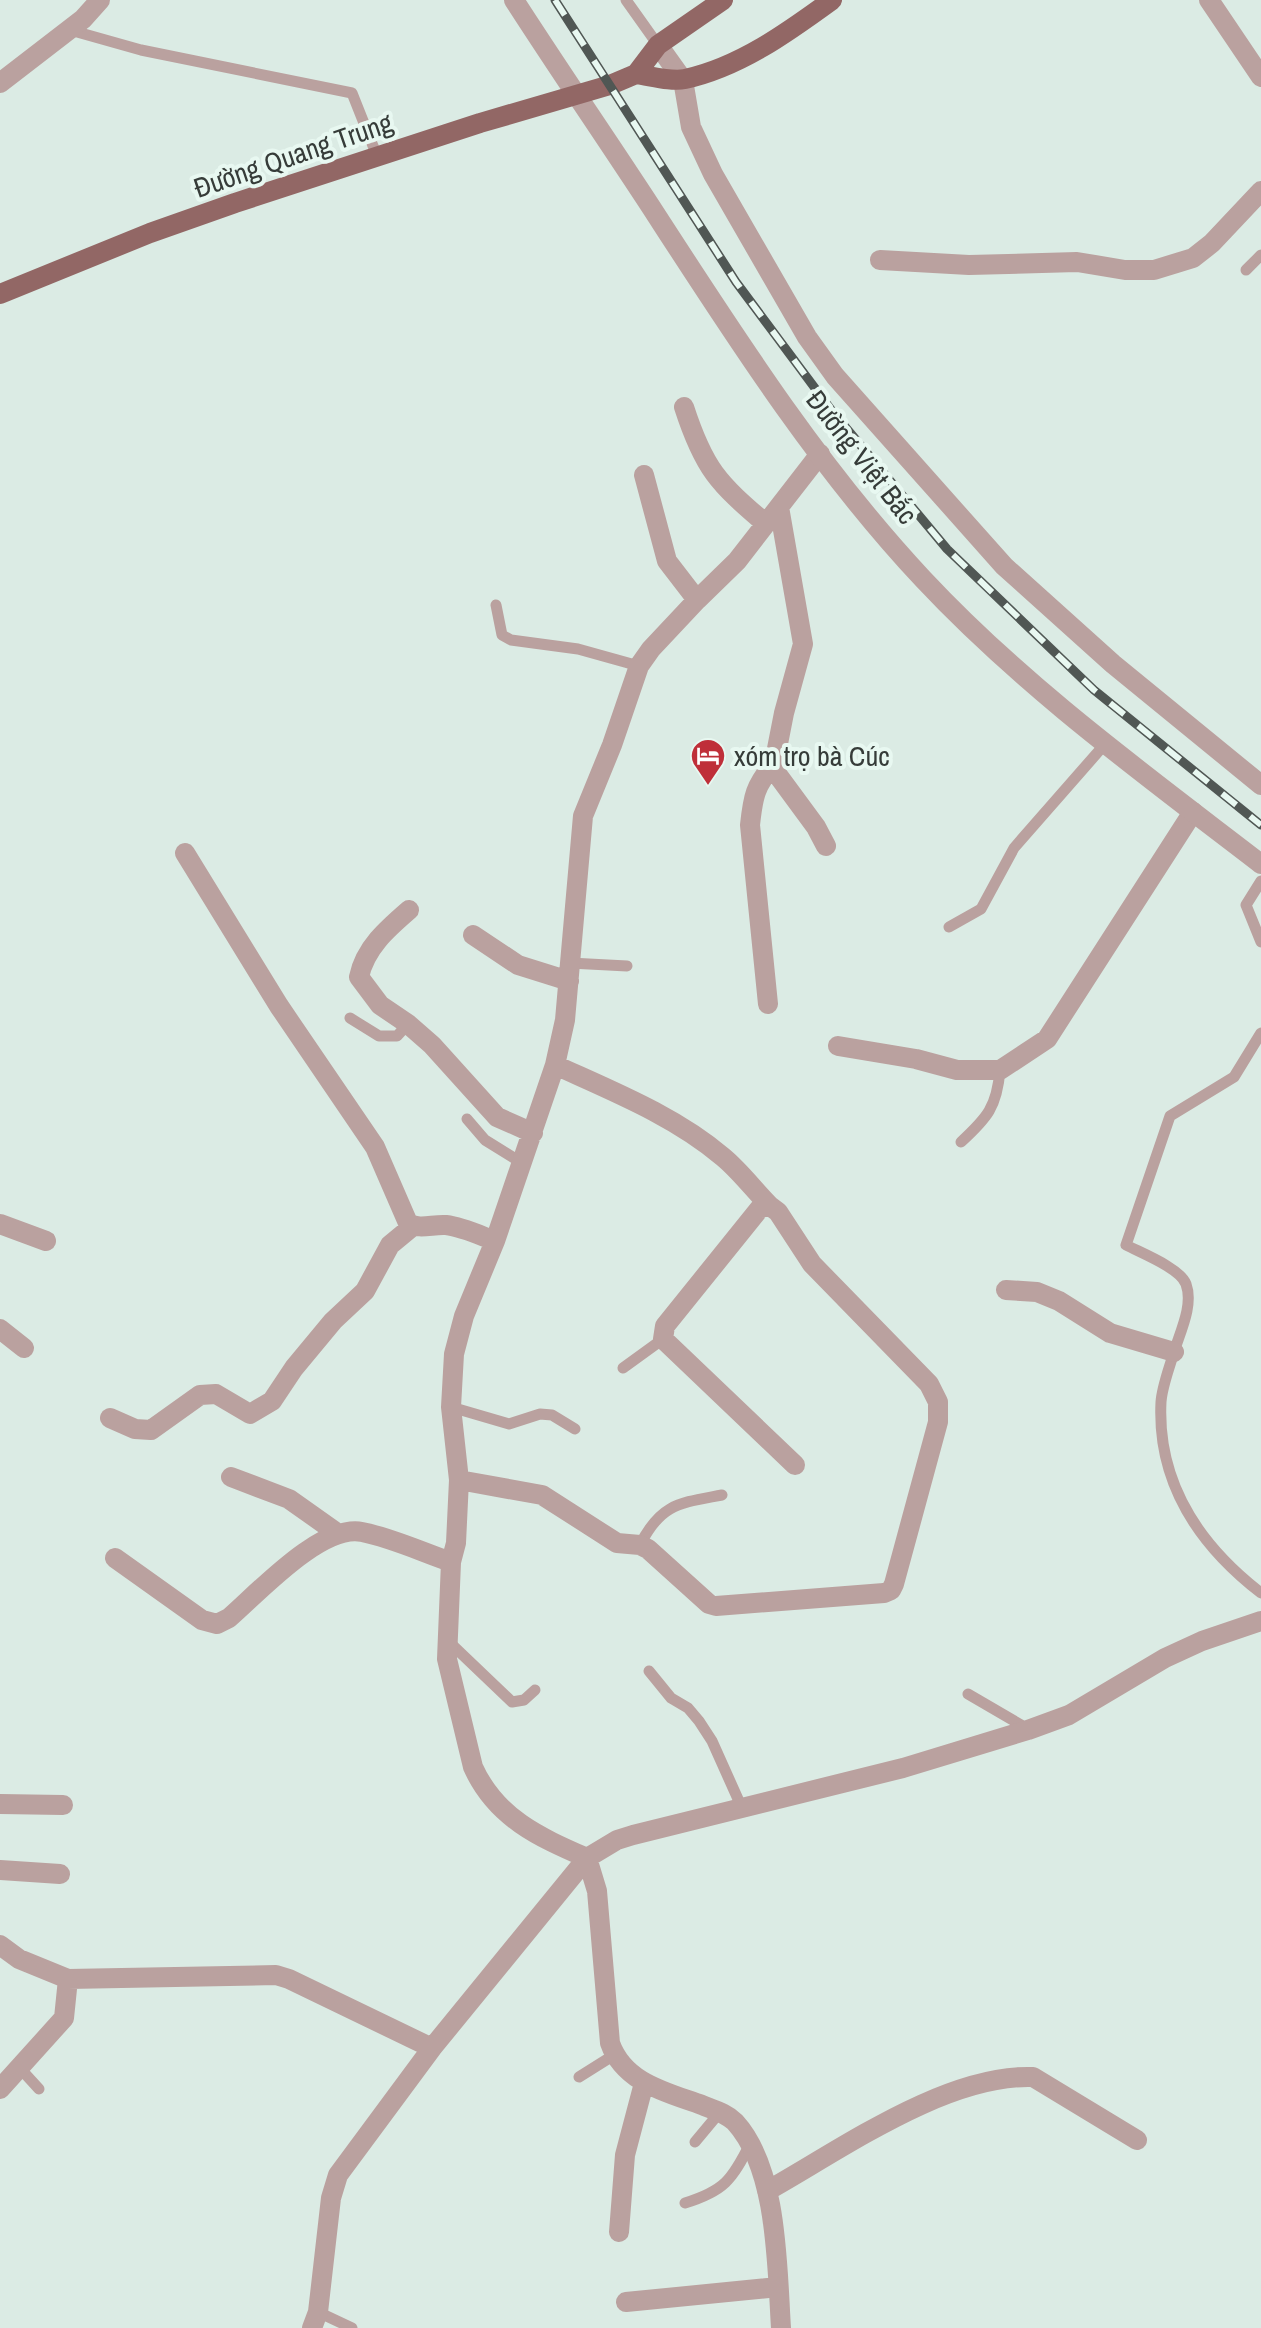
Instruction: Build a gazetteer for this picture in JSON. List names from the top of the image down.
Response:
{
  "streets": {
    "main road": ["Đường Quang Trung"],
    "street": ["Đường Việt Bắc"]
  },
  "crossings": [
    ["Đường Quang Trung", "Đường Việt Bắc"]
  ],
  "places": {
    "hotel": ["xóm trọ bà Cúc"]
  }
}
